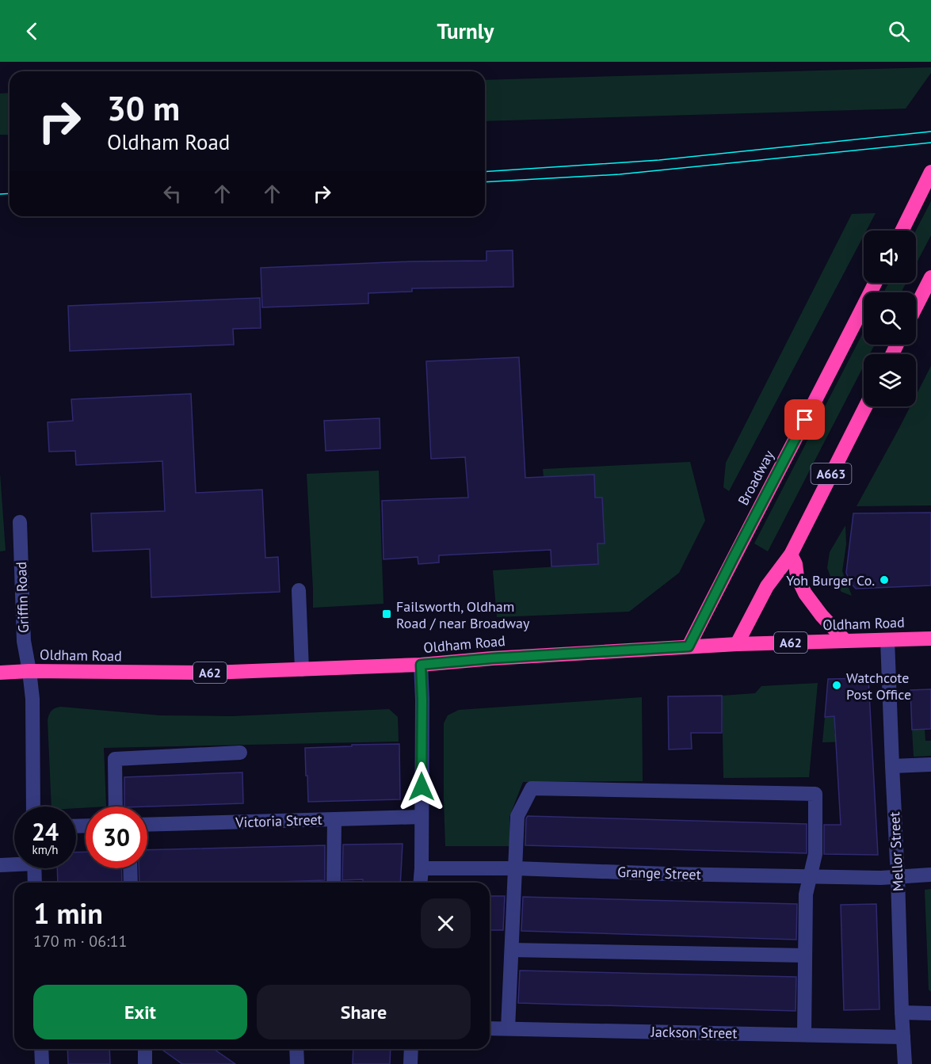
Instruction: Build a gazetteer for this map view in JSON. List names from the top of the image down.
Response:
{
  "streets": {
    "highway": [
      "A663",
      "Broadway",
      "Oldham Road",
      "A62"
    ],
    "street": [
      "Griffin Road",
      "Victoria Street",
      "Mellor Street",
      "Grange Street",
      "Jackson Street"
    ]
  },
  "crossings": [
    ["A663", "Oldham Road"],
    ["Broadway", "Oldham Road"],
    ["Griffin Road", "Oldham Road"],
    ["Oldham Road", "Mellor Street"],
    ["Mellor Street", "Grange Street"],
    ["Mellor Street", "Jackson Street"]
  ],
  "places": {
    "other": ["Yoh Burger Co.", "Watchcote Post Office"],
    "transit": ["Failsworth, Oldham Road / near Broadway"]
  },
  "page": {
    "header": "Turnly",
    "turn": ["30 m", "Oldham Road"],
    "speed": "24 km/h",
    "limit": "30",
    "heading": ["1 min", "170 m · 06:11"],
    "buttons": ["Exit", "Share"]
  }
}
